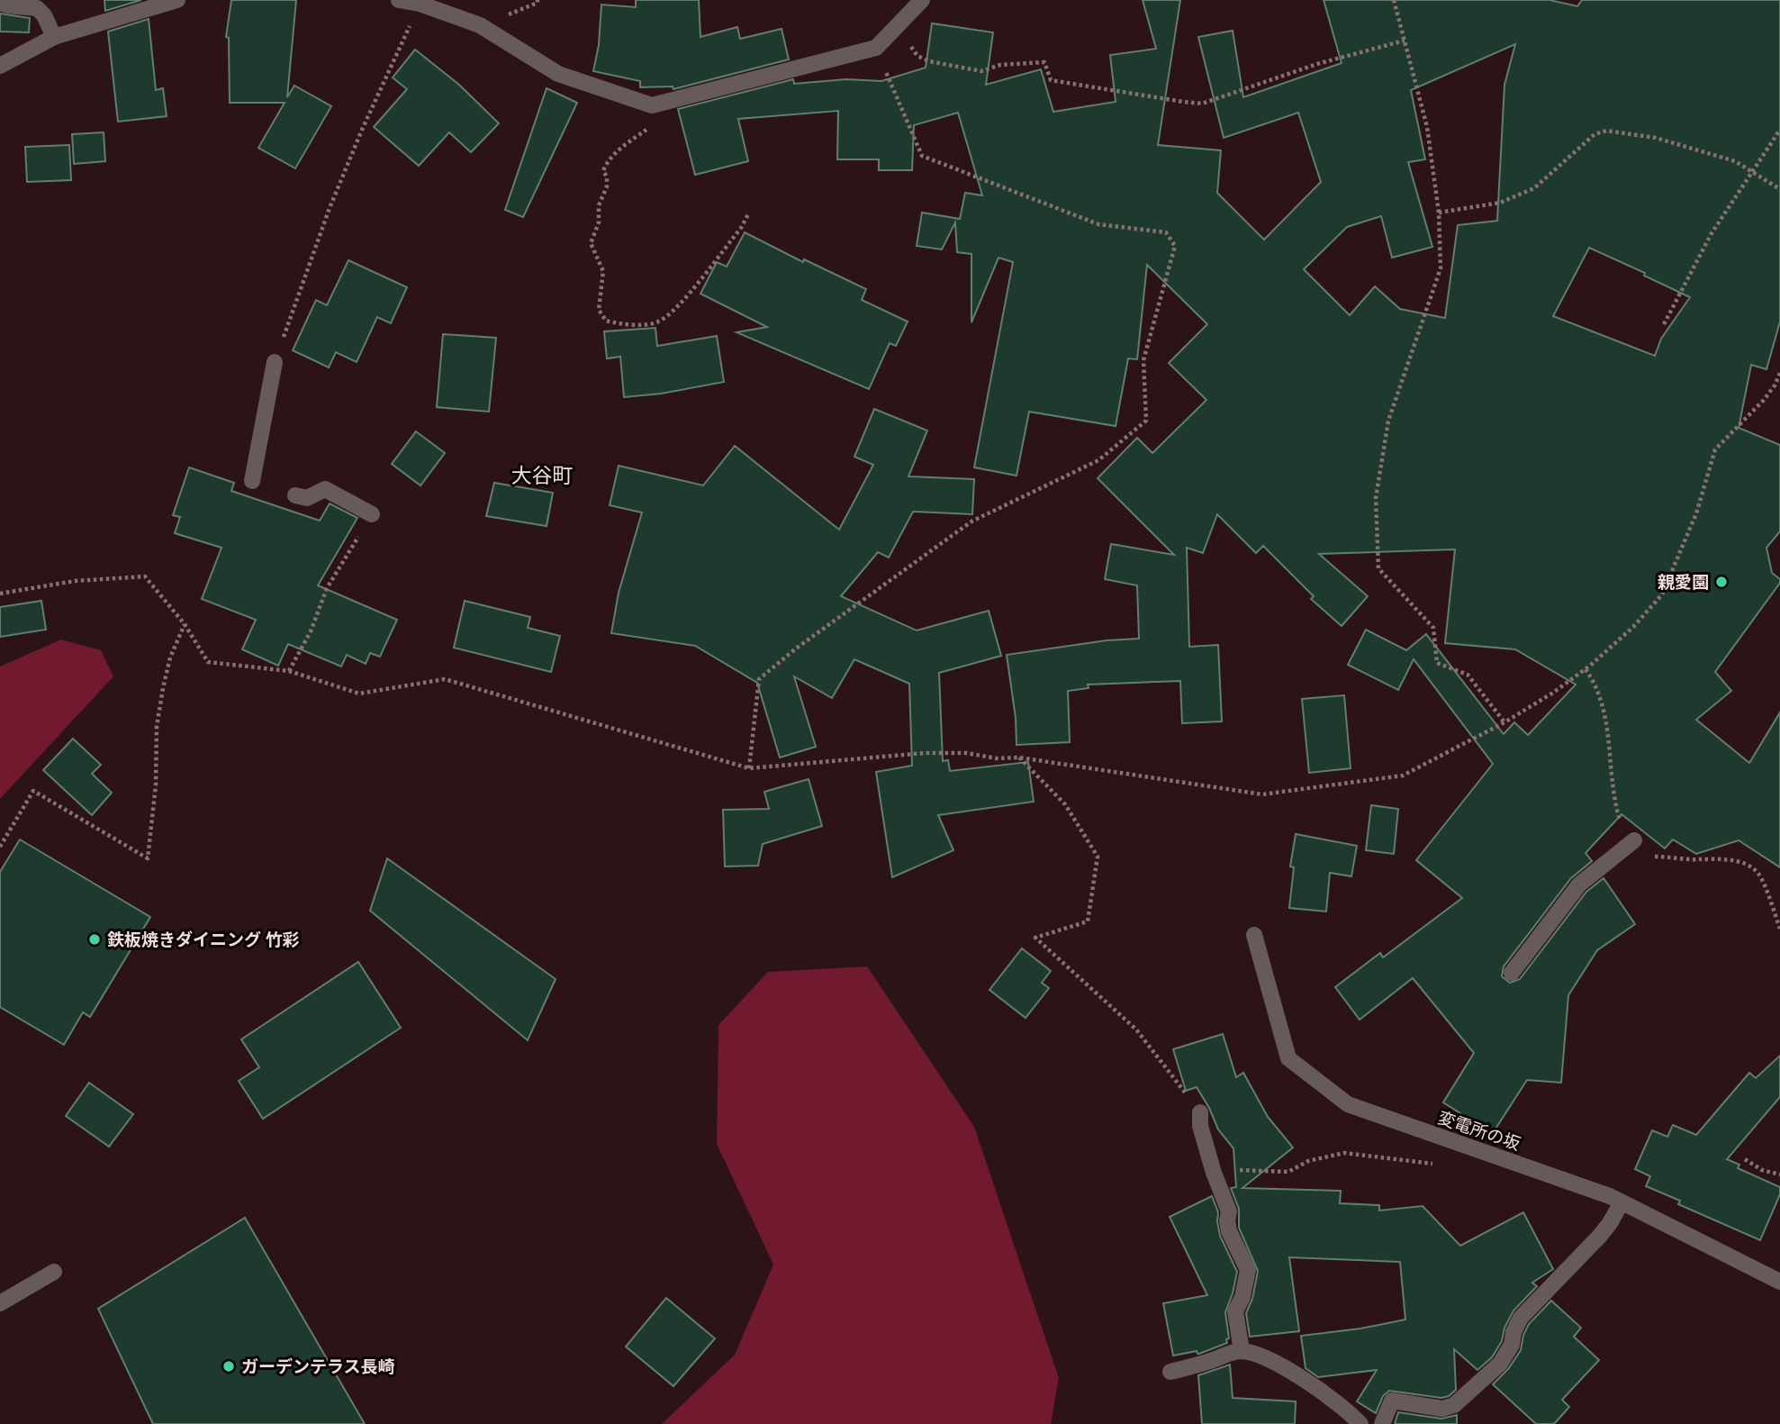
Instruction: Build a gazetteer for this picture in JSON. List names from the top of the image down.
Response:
{
  "streets": {
    "street": ["変電所の坂"]
  },
  "districts": ["大谷町"],
  "places": ["親愛園", "鉄板焼きダイニング 竹彩", "ガーデンテラス長崎"]
}
